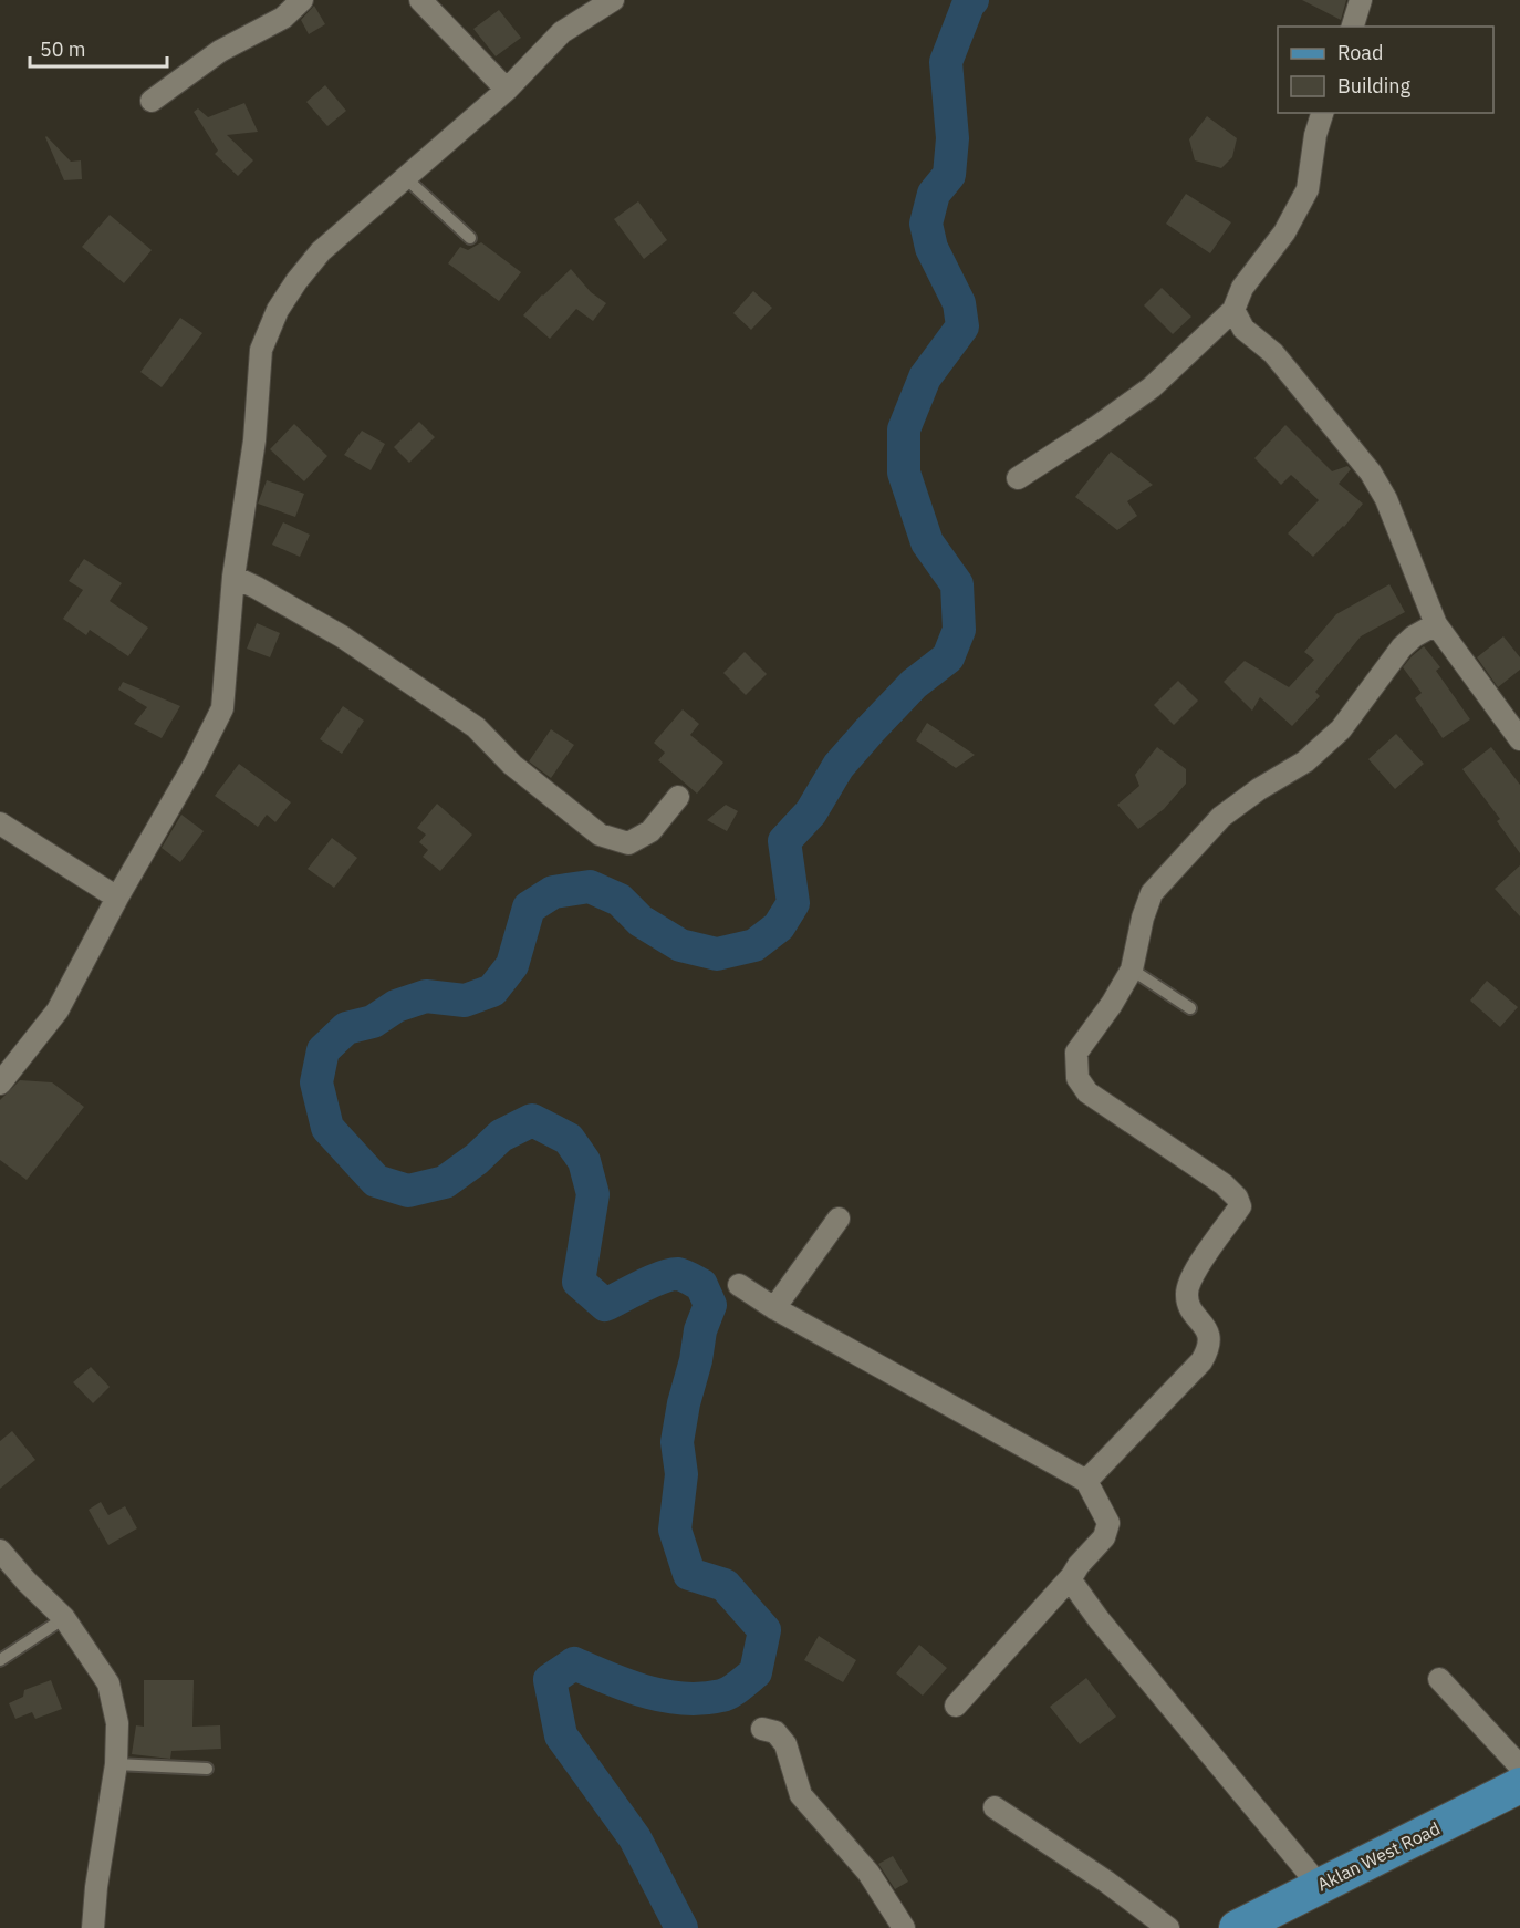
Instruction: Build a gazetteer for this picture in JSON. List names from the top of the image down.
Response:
{
  "streets": {
    "main road": ["Aklan West Road"]
  },
  "legend": ["Road", "Building"],
  "scale_bar": "50 m"
}
